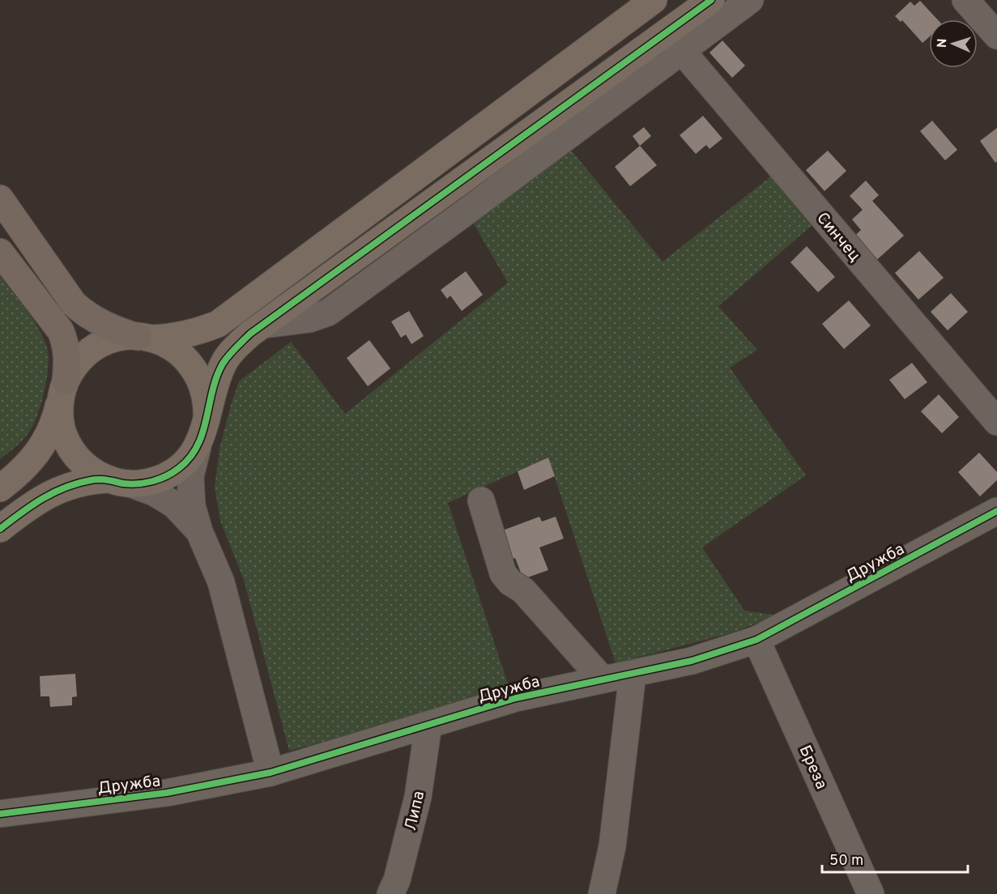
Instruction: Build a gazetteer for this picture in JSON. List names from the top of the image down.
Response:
{
  "streets": {
    "street": [
      "Синчец",
      "Дружба",
      "Бреза",
      "Липа"
    ]
  },
  "crossings": [
    ["Дружба", "Бреза"],
    ["Дружба", "Липа"]
  ],
  "scale_bar": "50 m",
  "north": "left"
}
